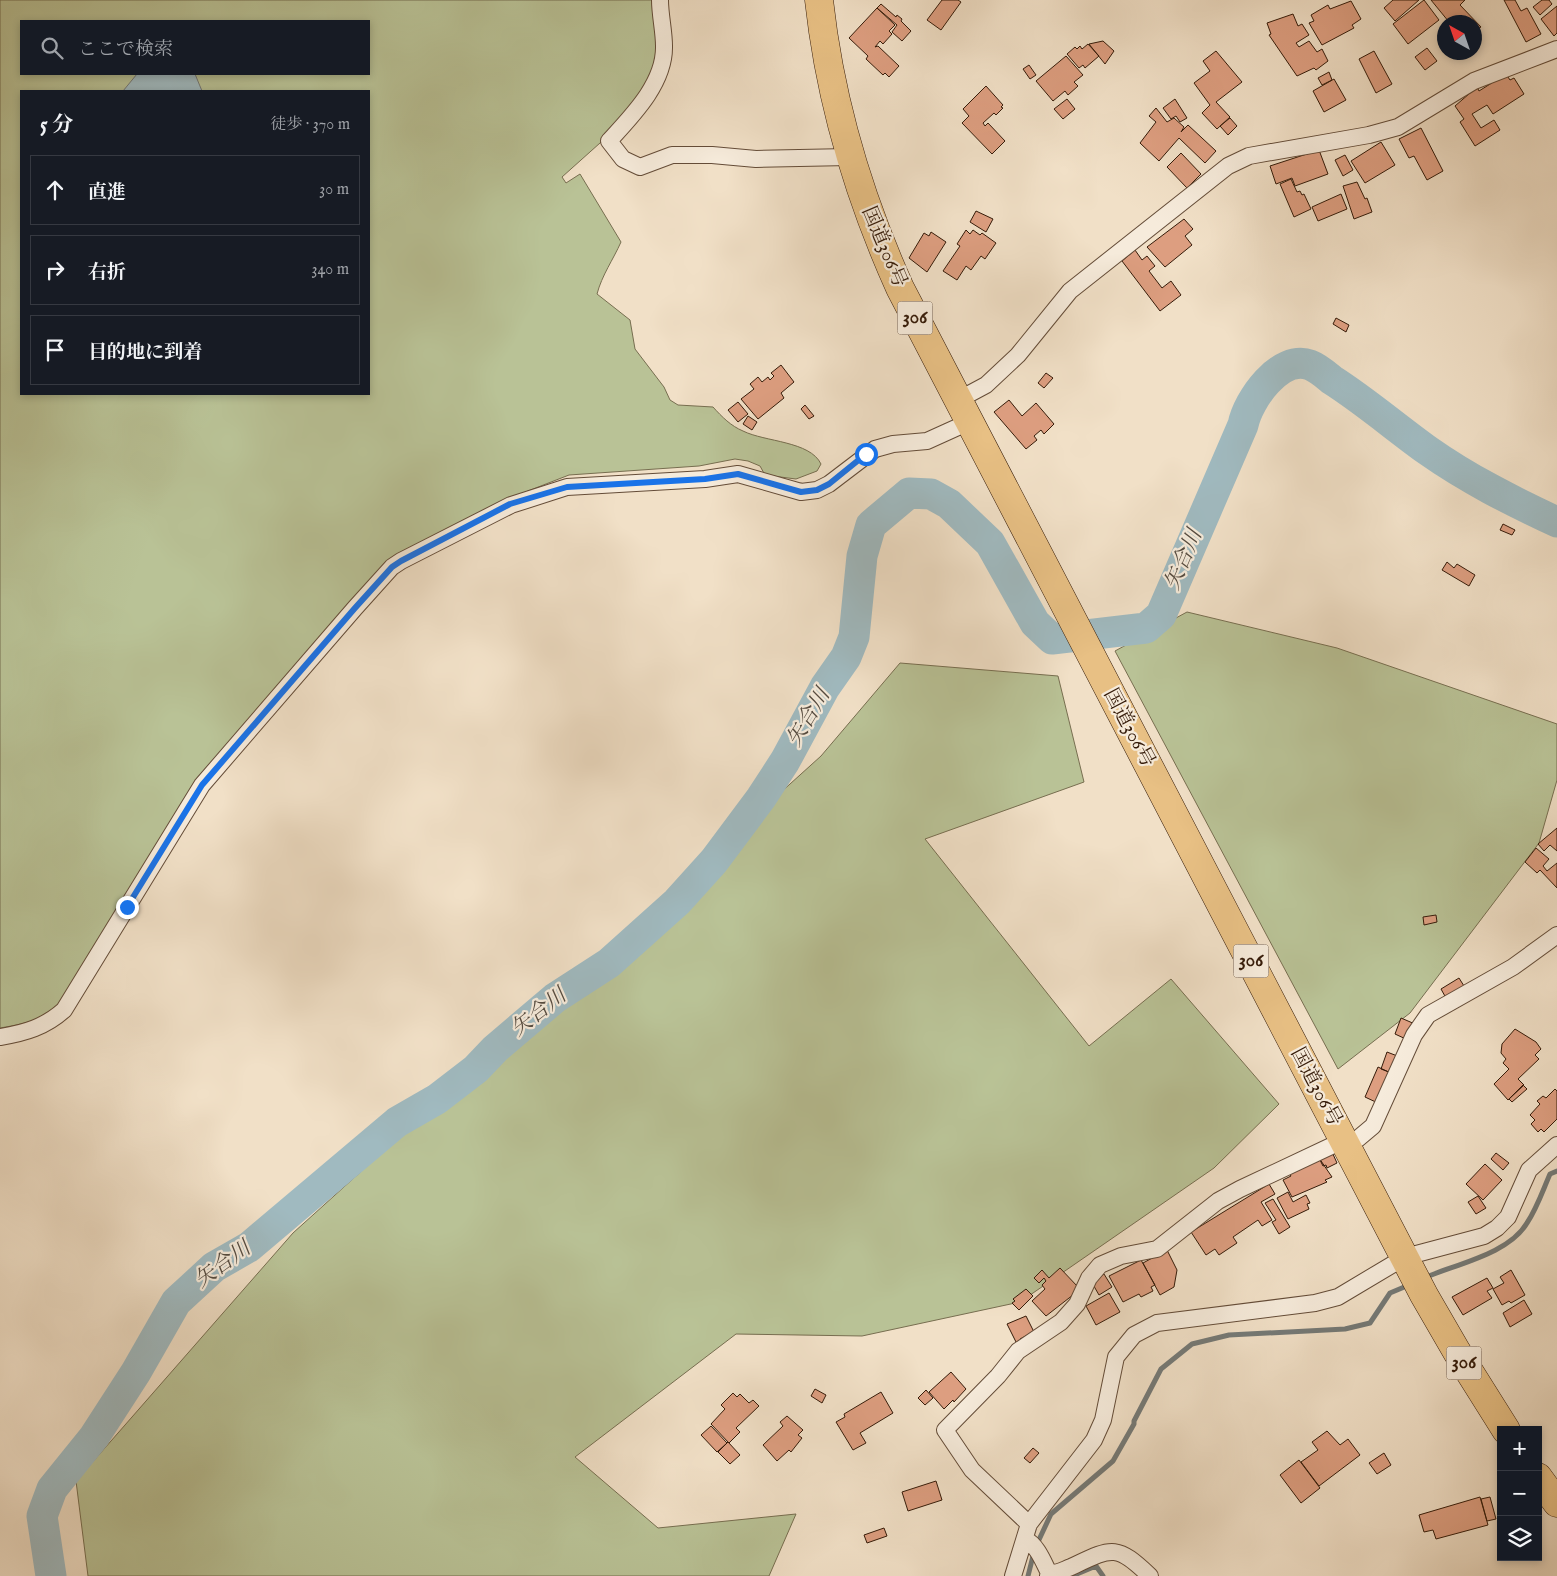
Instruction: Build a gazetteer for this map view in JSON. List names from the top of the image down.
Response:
{
  "streets": {
    "highway": ["国道306号", "306"]
  },
  "water": ["矢合川"],
  "north": "top left",
  "page": {
    "search": "ここで検索",
    "heading": ["5 分", "徒歩 · 370 m"],
    "list": [
      ["直進", "30 m"],
      ["右折", "340 m"],
      "目的地に到着"
    ],
    "map_buttons": ["+", "−"]
  }
}
